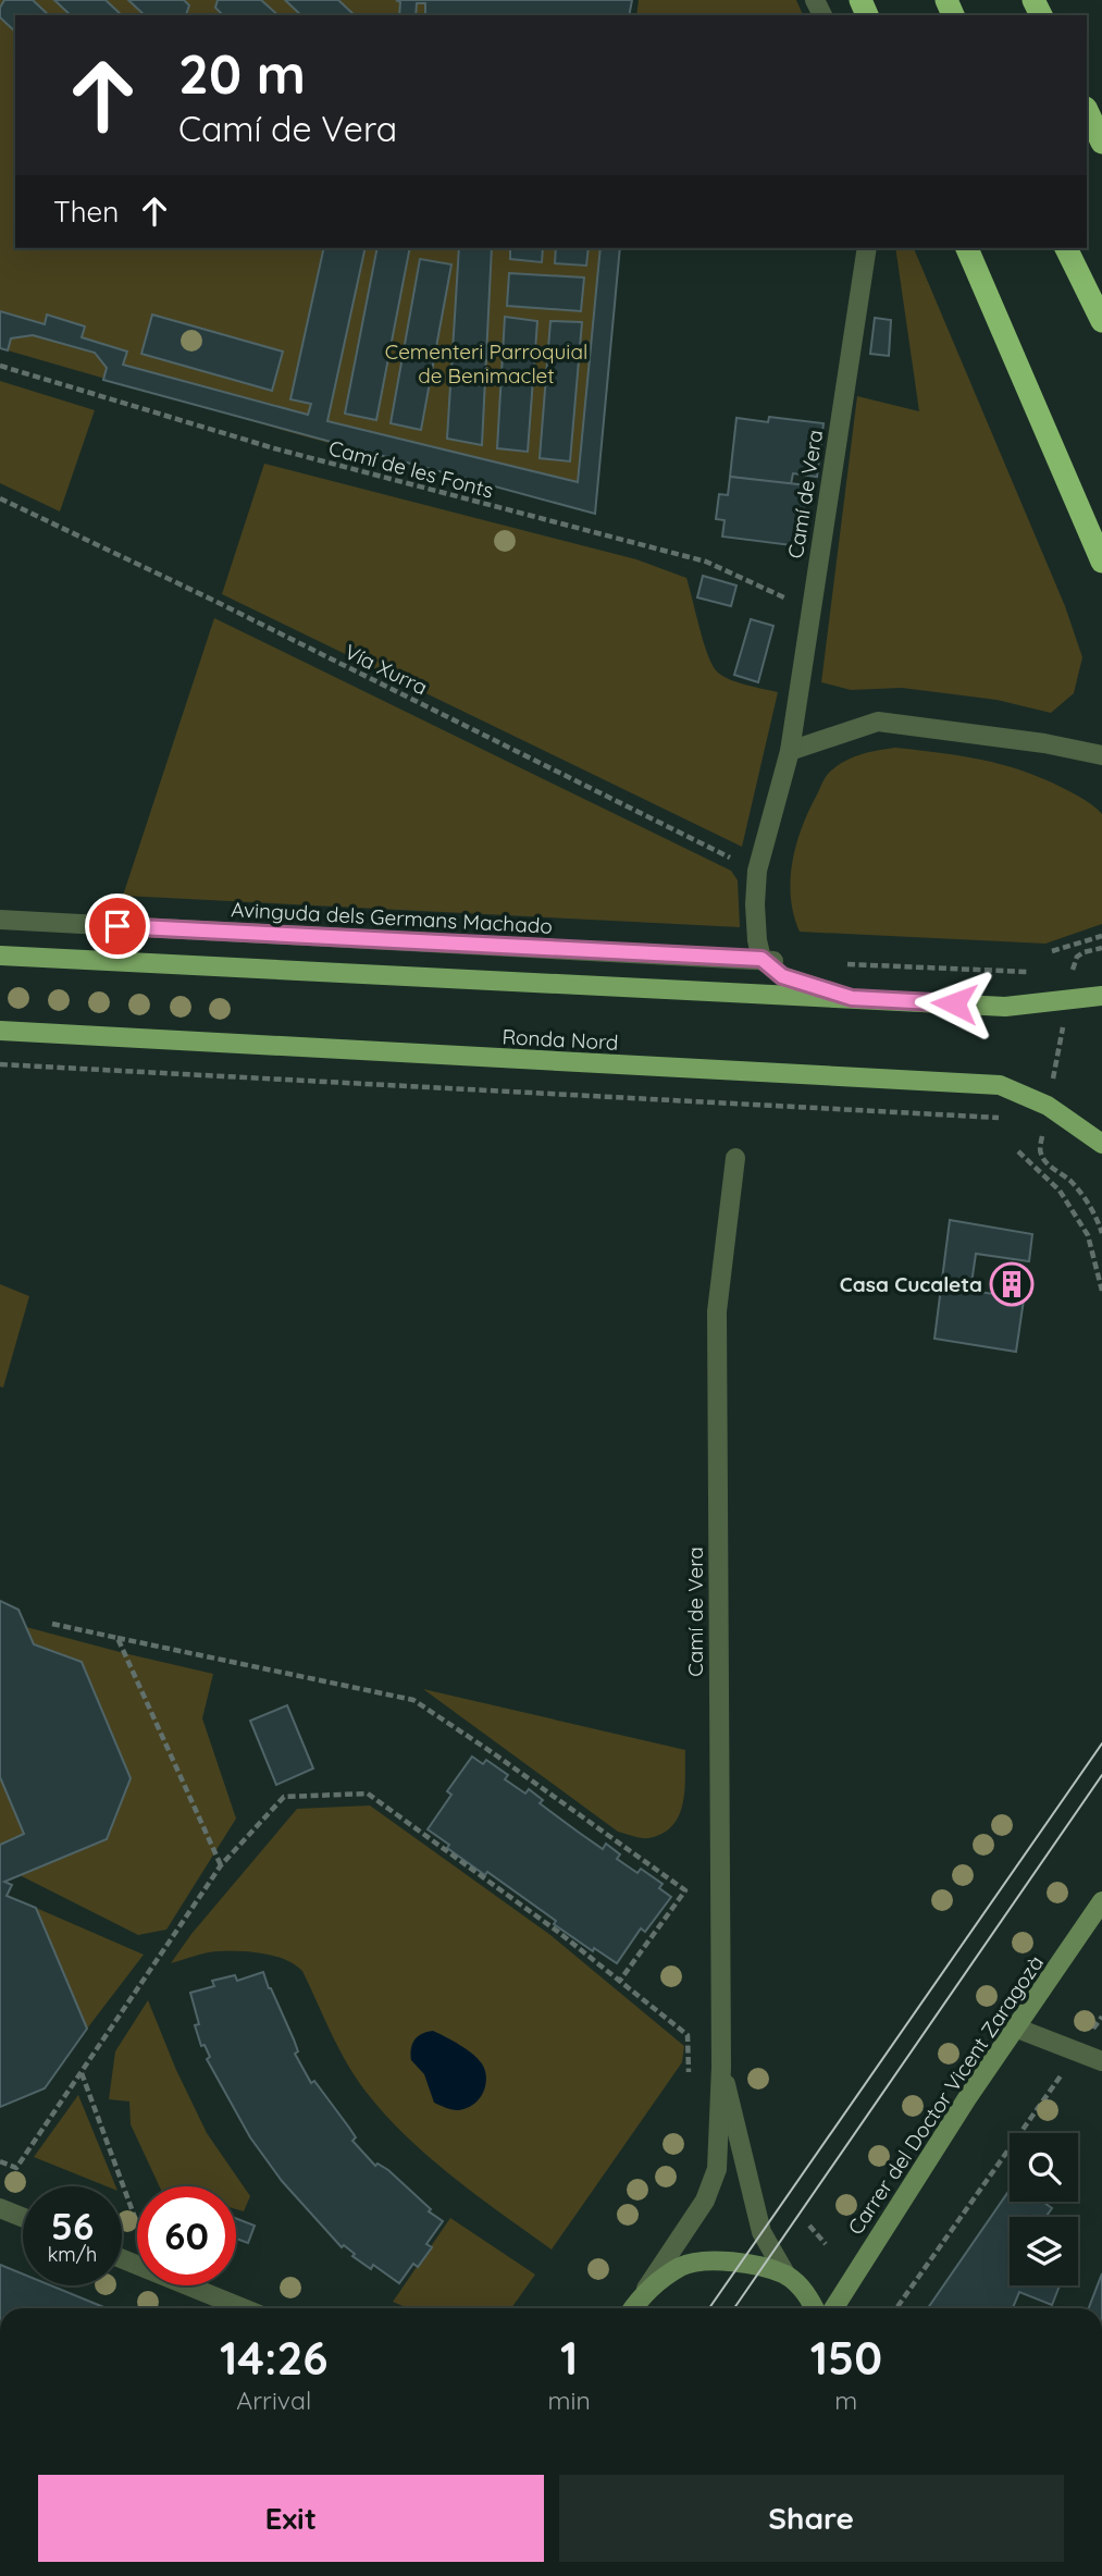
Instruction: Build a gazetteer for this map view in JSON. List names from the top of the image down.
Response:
{
  "streets": {
    "main road": ["Ronda Nord"],
    "street": ["Camí de Vera", "Avinguda dels Germans Machado", "Carrer del Doctor Vicent Zaragozà"],
    "path": ["Camí de les Fonts", "Vía Xurra"]
  },
  "crossings": [
    ["Camí de les Fonts", "Camí de Vera"],
    ["Camí de Vera", "Vía Xurra"],
    ["Camí de Vera", "Avinguda dels Germans Machado"]
  ],
  "parks": ["Cementeri Parroquial de Benimaclet"],
  "places": {
    "building": ["Casa Cucaleta"]
  },
  "page": {
    "turn": ["20 m", "Camí de Vera"],
    "then": "Then",
    "speed": "56 km/h",
    "limit": "60",
    "eta": [
      "14:26",
      "Arrival",
      "1",
      "min",
      "150",
      "m"
    ],
    "buttons": ["Exit", "Share"]
  }
}
